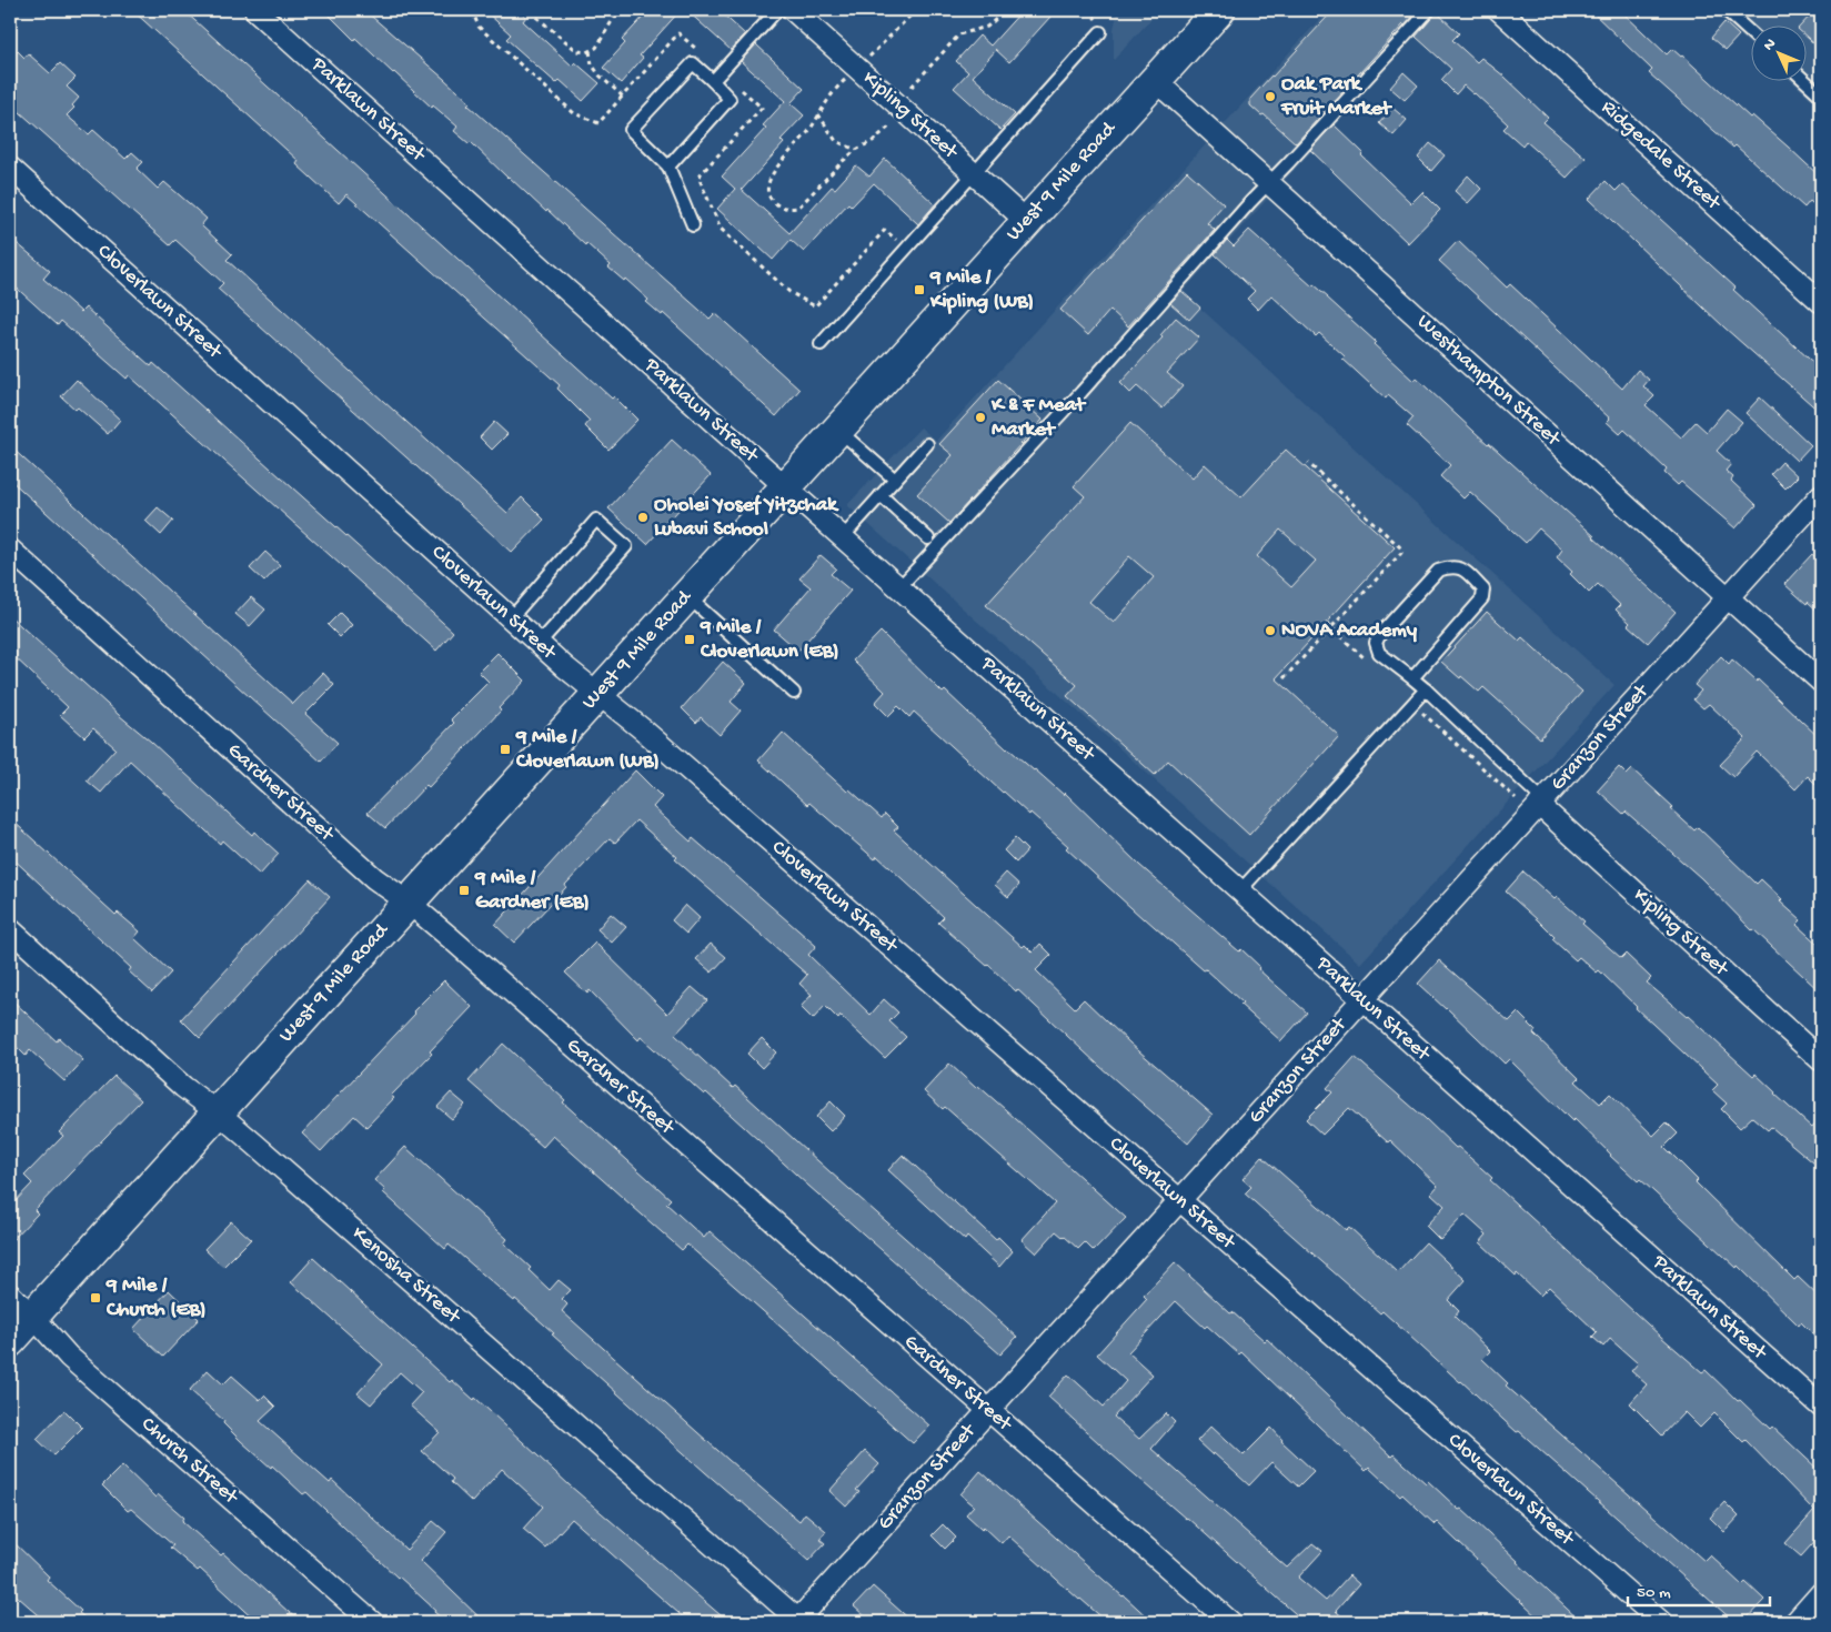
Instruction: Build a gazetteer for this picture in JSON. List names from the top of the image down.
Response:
{
  "streets": {
    "main road": ["West 9 Mile Road"],
    "street": [
      "Parklawn Street",
      "Kipling Street",
      "Ridgedale Street",
      "Cloverlawn Street",
      "Westhampton Street",
      "Granzon Street",
      "Gardner Street",
      "Kenosha Street",
      "Church Street"
    ]
  },
  "crossings": [
    ["Parklawn Street", "West 9 Mile Road"],
    ["Parklawn Street", "Granzon Street"],
    ["Kipling Street", "West 9 Mile Road"],
    ["Kipling Street", "Granzon Street"],
    ["West 9 Mile Road", "Cloverlawn Street"],
    ["West 9 Mile Road", "Westhampton Street"],
    ["West 9 Mile Road", "Gardner Street"],
    ["West 9 Mile Road", "Kenosha Street"],
    ["West 9 Mile Road", "Church Street"],
    ["Cloverlawn Street", "Granzon Street"],
    ["Westhampton Street", "Granzon Street"],
    ["Granzon Street", "Gardner Street"],
    ["Granzon Street", "Kenosha Street"]
  ],
  "places": {
    "other": [
      "Oak Park Fruit Market",
      "K & F Meat Market",
      "Oholei Yosef Yitzchak Lubavi School",
      "NOVA Academy"
    ],
    "transit": [
      "9 Mile / Kipling (WB)",
      "9 Mile / Cloverlawn (EB)",
      "9 Mile / Cloverlawn (WB)",
      "9 Mile / Gardner (EB)",
      "9 Mile / Church (EB)"
    ]
  },
  "scale_bar": "50 m",
  "north": "top left"
}
